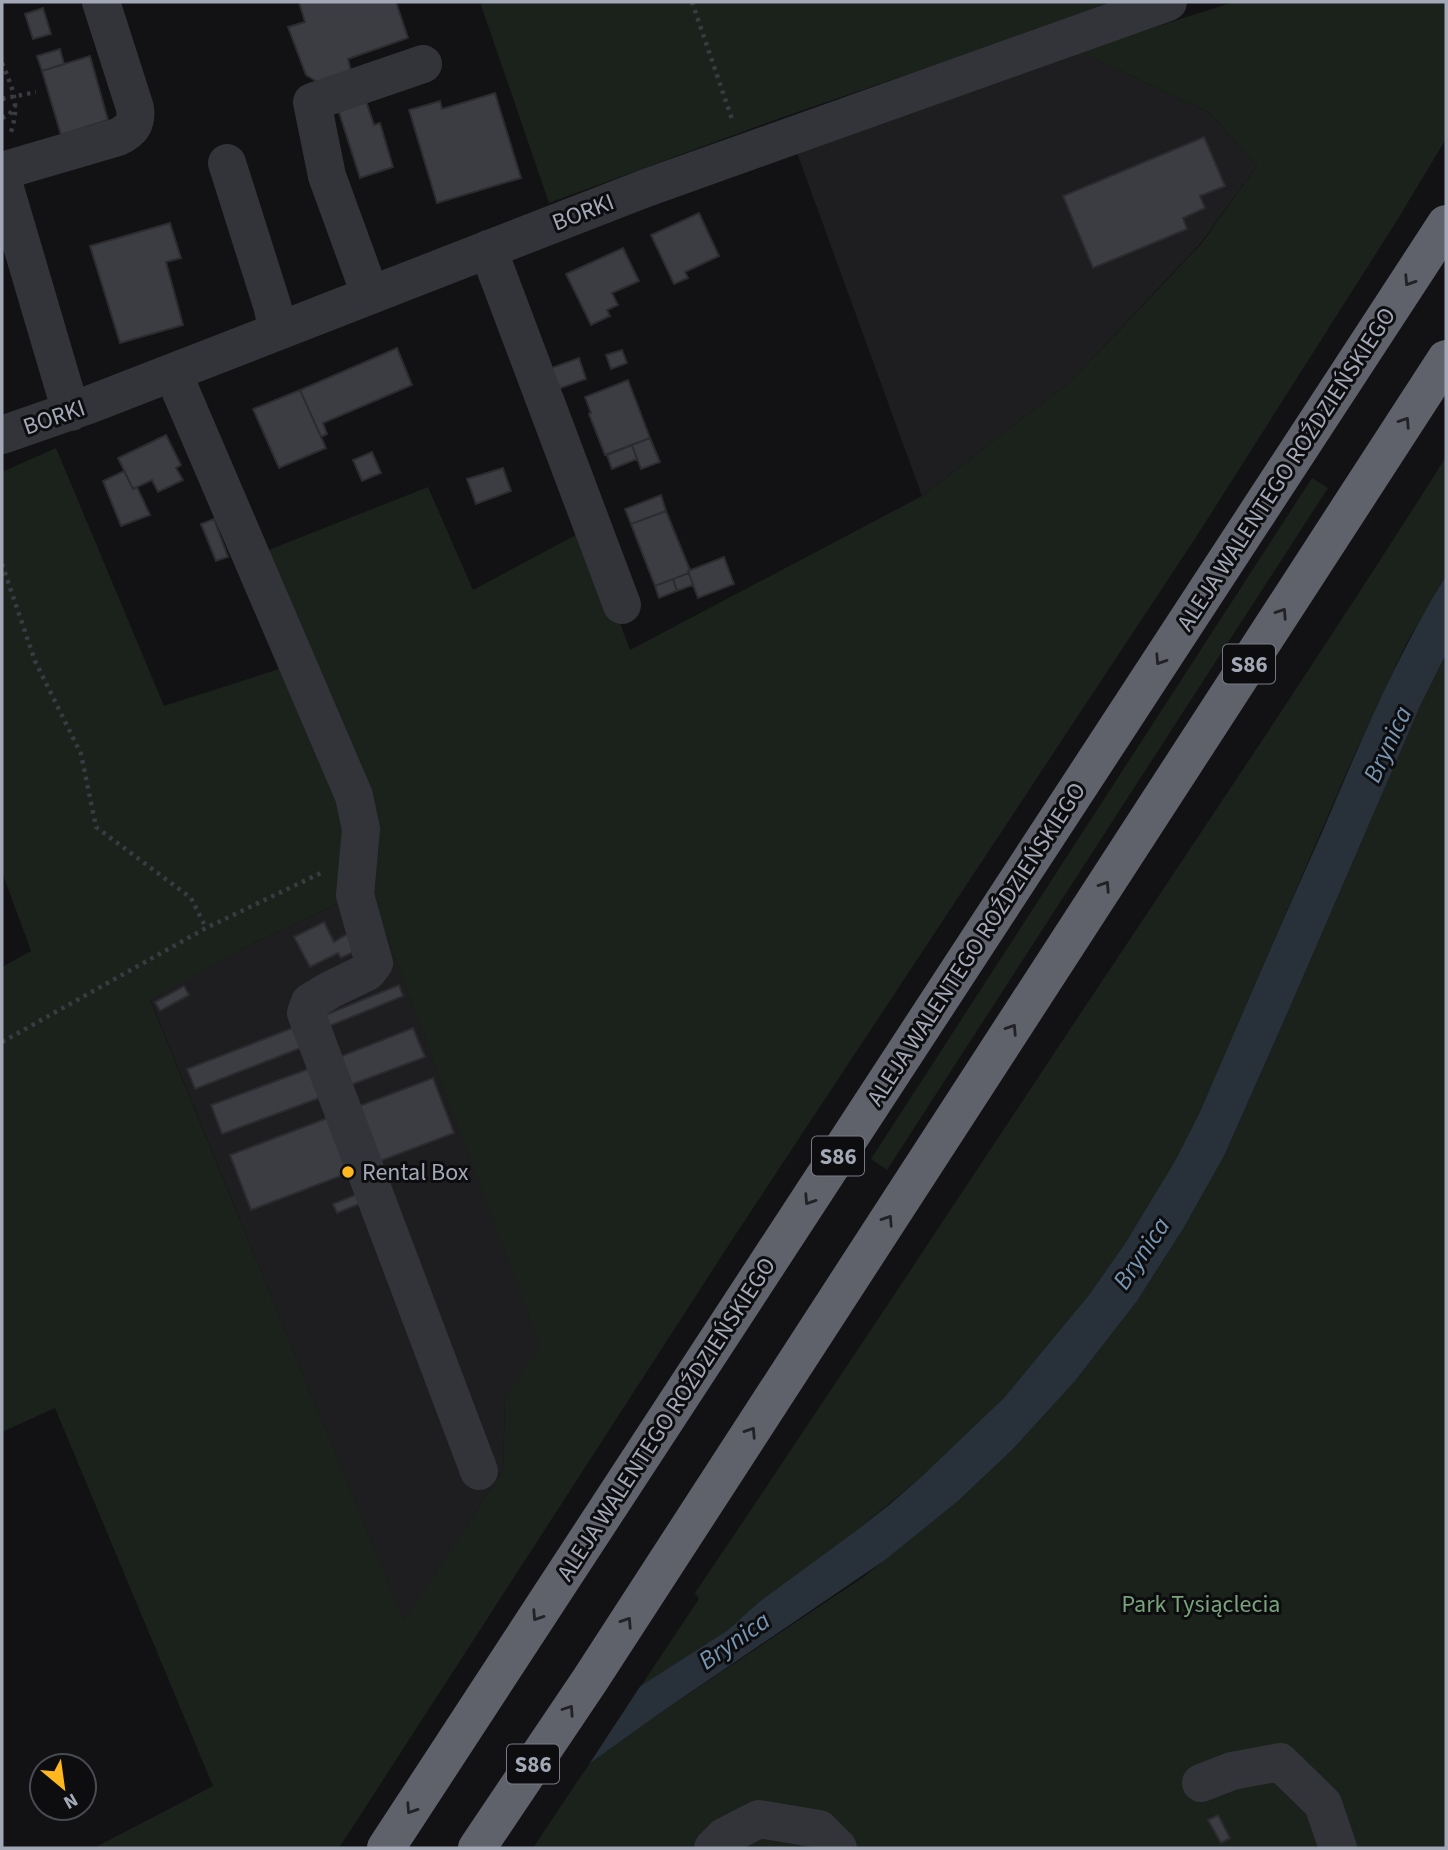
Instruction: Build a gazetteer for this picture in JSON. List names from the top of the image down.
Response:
{
  "streets": {
    "highway": ["ALEJA WALENTEGO ROŹDZIEŃSKIEGO", "S86"],
    "street": ["BORKI"]
  },
  "water": ["Brynica"],
  "parks": ["Park Tysiąclecia"],
  "places": ["Rental Box"],
  "north": "bottom right"
}
